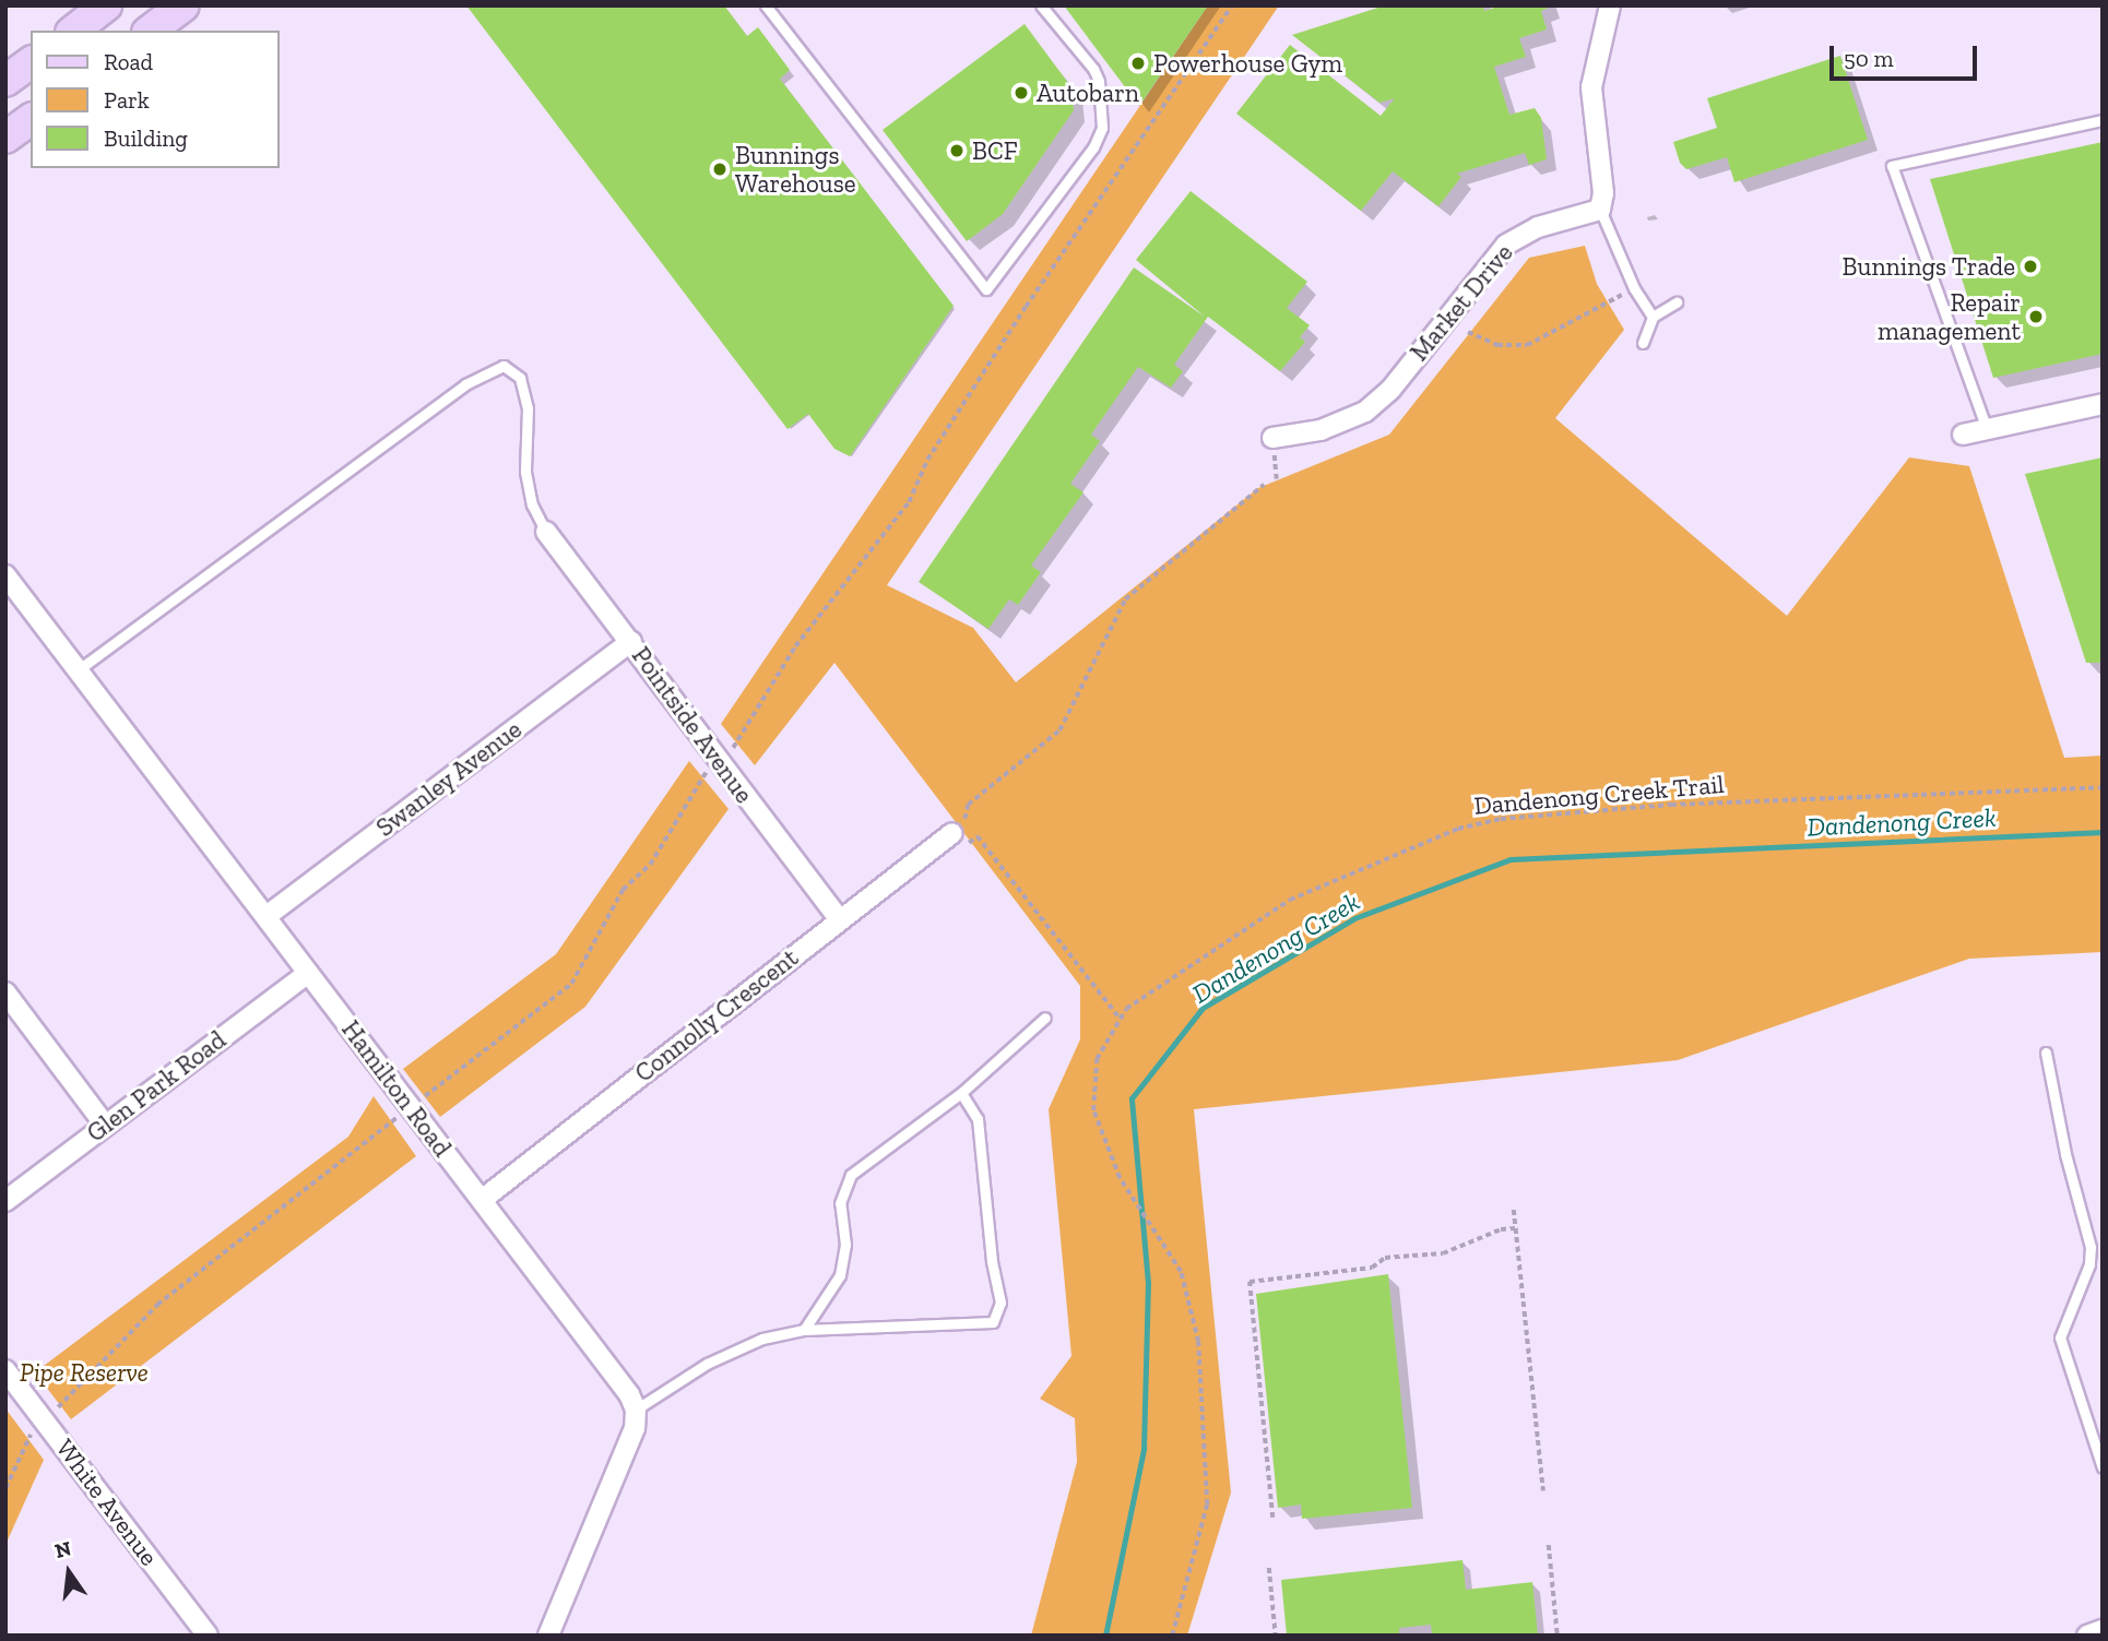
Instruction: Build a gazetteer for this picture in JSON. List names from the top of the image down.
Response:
{
  "streets": {
    "street": [
      "Market Drive",
      "Pointside Avenue",
      "Swanley Avenue",
      "Connolly Crescent",
      "Glen Park Road",
      "Hamilton Road",
      "White Avenue"
    ],
    "path": ["Dandenong Creek Trail"]
  },
  "crossings": [
    ["Pointside Avenue", "Swanley Avenue"],
    ["Pointside Avenue", "Connolly Crescent"],
    ["Swanley Avenue", "Hamilton Road"],
    ["Connolly Crescent", "Hamilton Road"],
    ["Glen Park Road", "Hamilton Road"]
  ],
  "water": ["Dandenong Creek"],
  "parks": ["Pipe Reserve"],
  "places": [
    "Powerhouse Gym",
    "Autobarn",
    "BCF",
    "Bunnings Warehouse",
    "Bunnings Trade",
    "Repair management"
  ],
  "legend": ["Road", "Park", "Building"],
  "scale_bar": "50 m",
  "north": "top"
}
